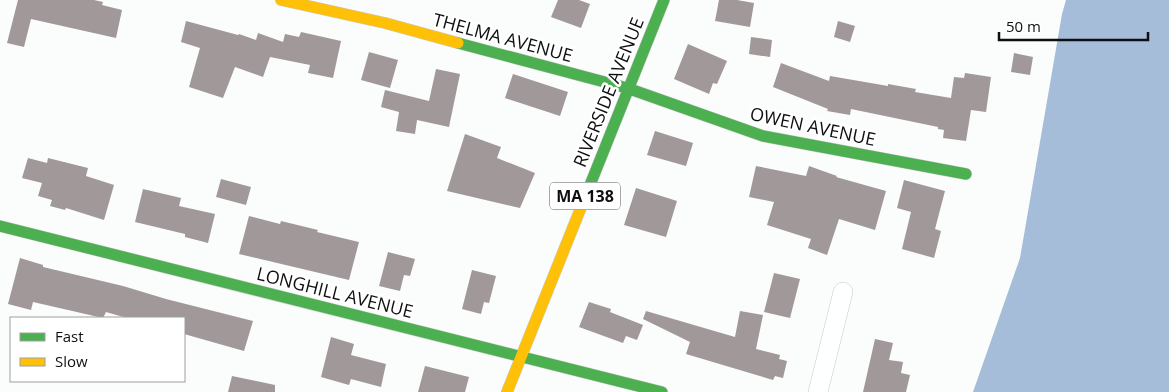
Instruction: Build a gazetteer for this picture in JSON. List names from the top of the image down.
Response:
{
  "streets": {
    "street": [
      "THELMA AVENUE",
      "RIVERSIDE AVENUE",
      "OWEN AVENUE",
      "MA 138",
      "LONGHILL AVENUE"
    ]
  },
  "crossings": [
    ["THELMA AVENUE", "RIVERSIDE AVENUE"],
    ["THELMA AVENUE", "OWEN AVENUE"],
    ["RIVERSIDE AVENUE", "OWEN AVENUE"],
    ["RIVERSIDE AVENUE", "LONGHILL AVENUE"]
  ],
  "legend": ["Fast", "Slow"],
  "scale_bar": "50 m"
}
